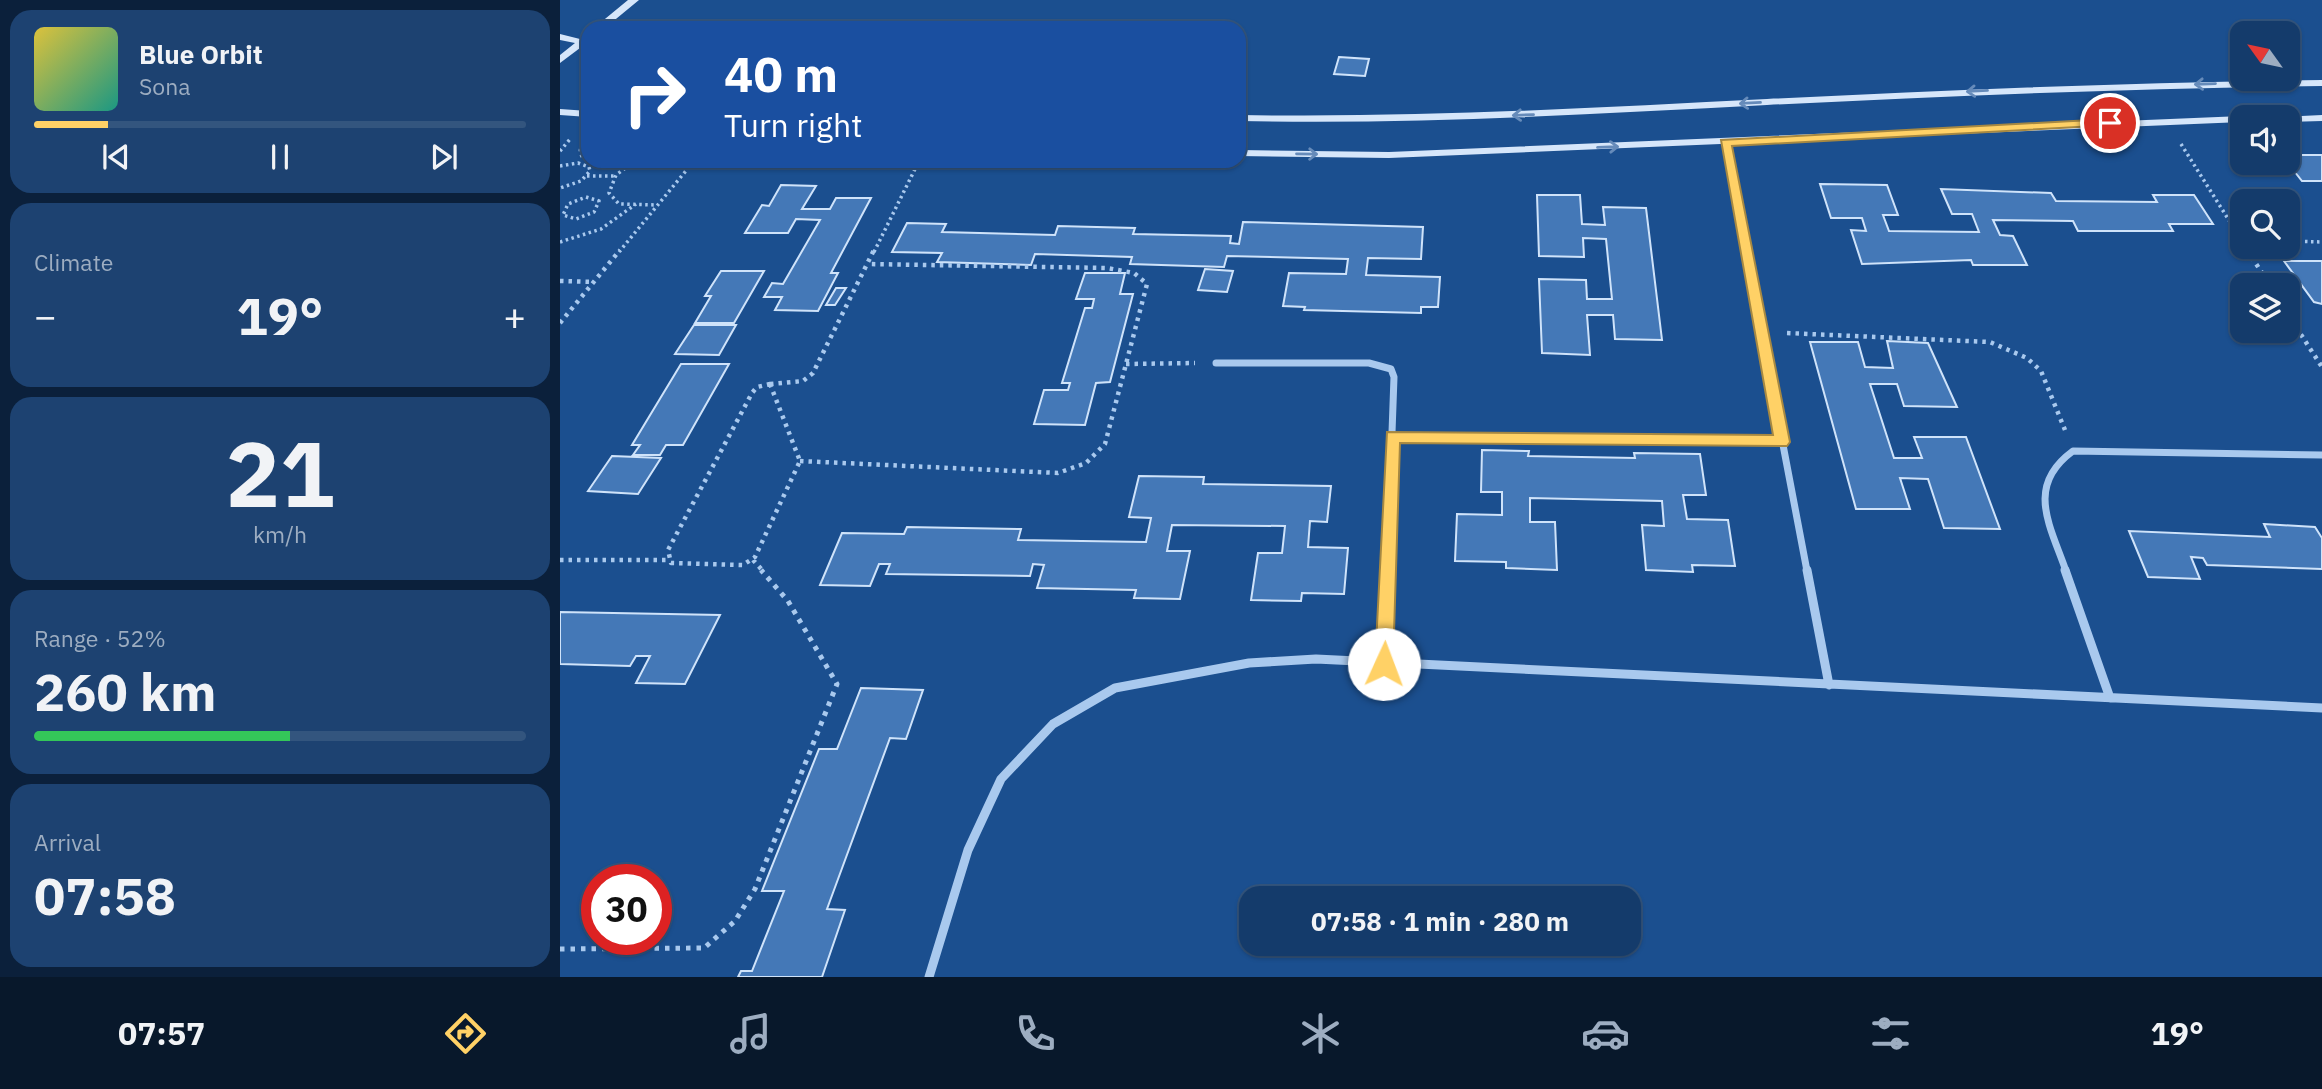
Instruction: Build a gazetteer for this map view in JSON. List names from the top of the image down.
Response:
{
  "north": "top left",
  "page": {
    "turn": ["40 m", "Turn right"],
    "song": ["Blue Orbit", "Sona"],
    "tile": [
      "Climate",
      ["21", "km/h"],
      ["Range · 52%", "260 km"],
      ["Arrival", "07:58"]
    ],
    "heat": ["−", "19°", "+"],
    "limit": "30",
    "trip": "07:58 · 1 min · 280 m",
    "tabs": ["07:57", "19°"]
  }
}
